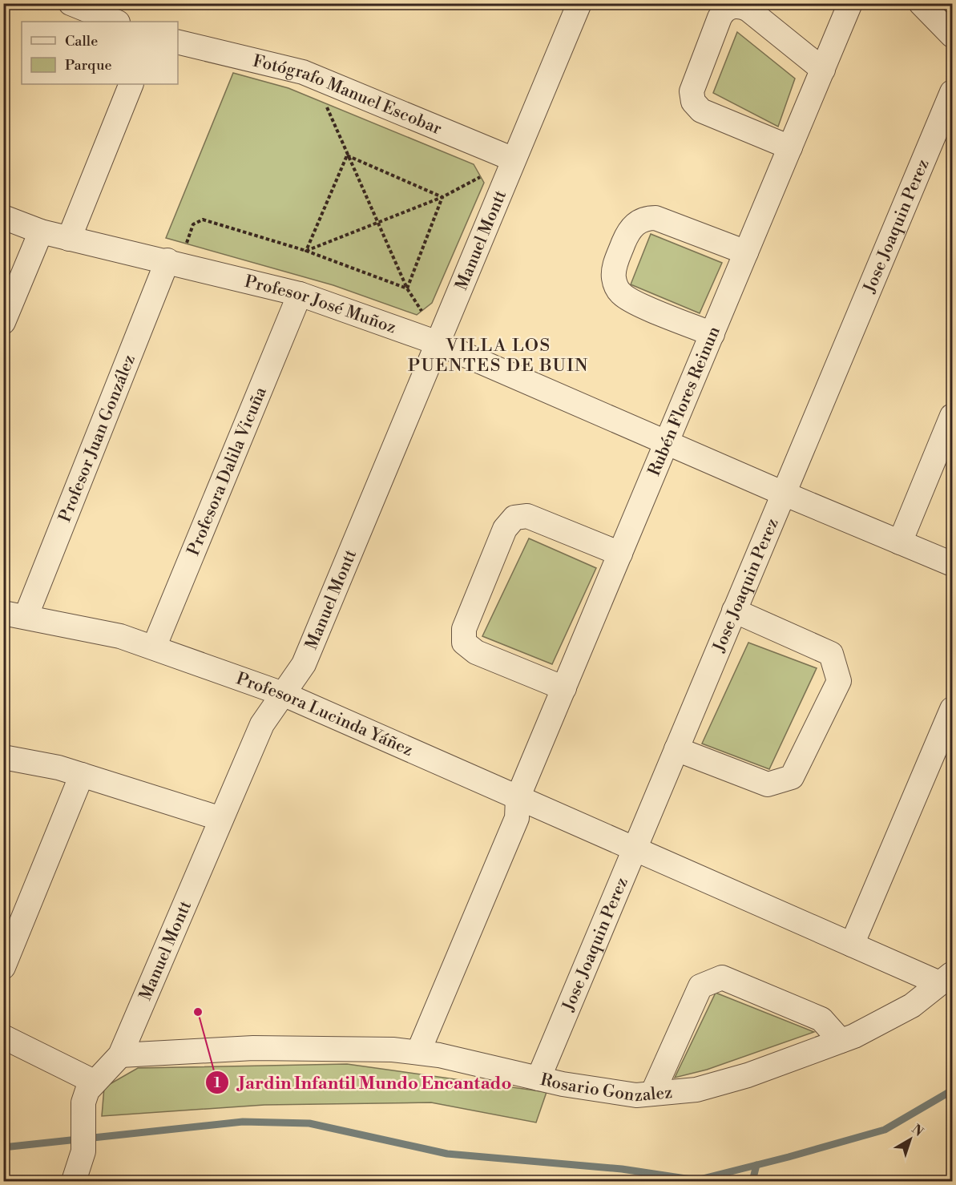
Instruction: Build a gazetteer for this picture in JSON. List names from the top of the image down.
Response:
{
  "streets": {
    "street": [
      "Fotógrafo Manuel Escobar",
      "Jose Joaquin Perez",
      "Manuel Montt",
      "Profesor José Muñoz",
      "Rubén Flores Reinun",
      "Profesor Juan González",
      "Profesora Dalila Vicuña",
      "Profesora Lucinda Yáñez",
      "Rosario Gonzalez"
    ]
  },
  "crossings": [
    ["Fotógrafo Manuel Escobar", "Manuel Montt"],
    ["Jose Joaquin Perez", "Profesor José Muñoz"],
    ["Jose Joaquin Perez", "Profesora Lucinda Yáñez"],
    ["Jose Joaquin Perez", "Rosario Gonzalez"],
    ["Manuel Montt", "Profesor José Muñoz"],
    ["Manuel Montt", "Profesora Lucinda Yáñez"],
    ["Manuel Montt", "Rosario Gonzalez"],
    ["Profesor José Muñoz", "Rubén Flores Reinun"],
    ["Profesor José Muñoz", "Profesor Juan González"],
    ["Profesor José Muñoz", "Profesora Dalila Vicuña"],
    ["Rubén Flores Reinun", "Profesora Lucinda Yáñez"],
    ["Rubén Flores Reinun", "Rosario Gonzalez"],
    ["Profesor Juan González", "Profesora Lucinda Yáñez"],
    ["Profesora Dalila Vicuña", "Profesora Lucinda Yáñez"],
    ["Profesora Lucinda Yáñez", "Rosario Gonzalez"]
  ],
  "districts": ["VILLA LOS PUENTES DE BUIN"],
  "places": ["Jardin Infantil Mundo Encantado"],
  "legend": ["Calle", "Parque"],
  "north": "top right"
}
